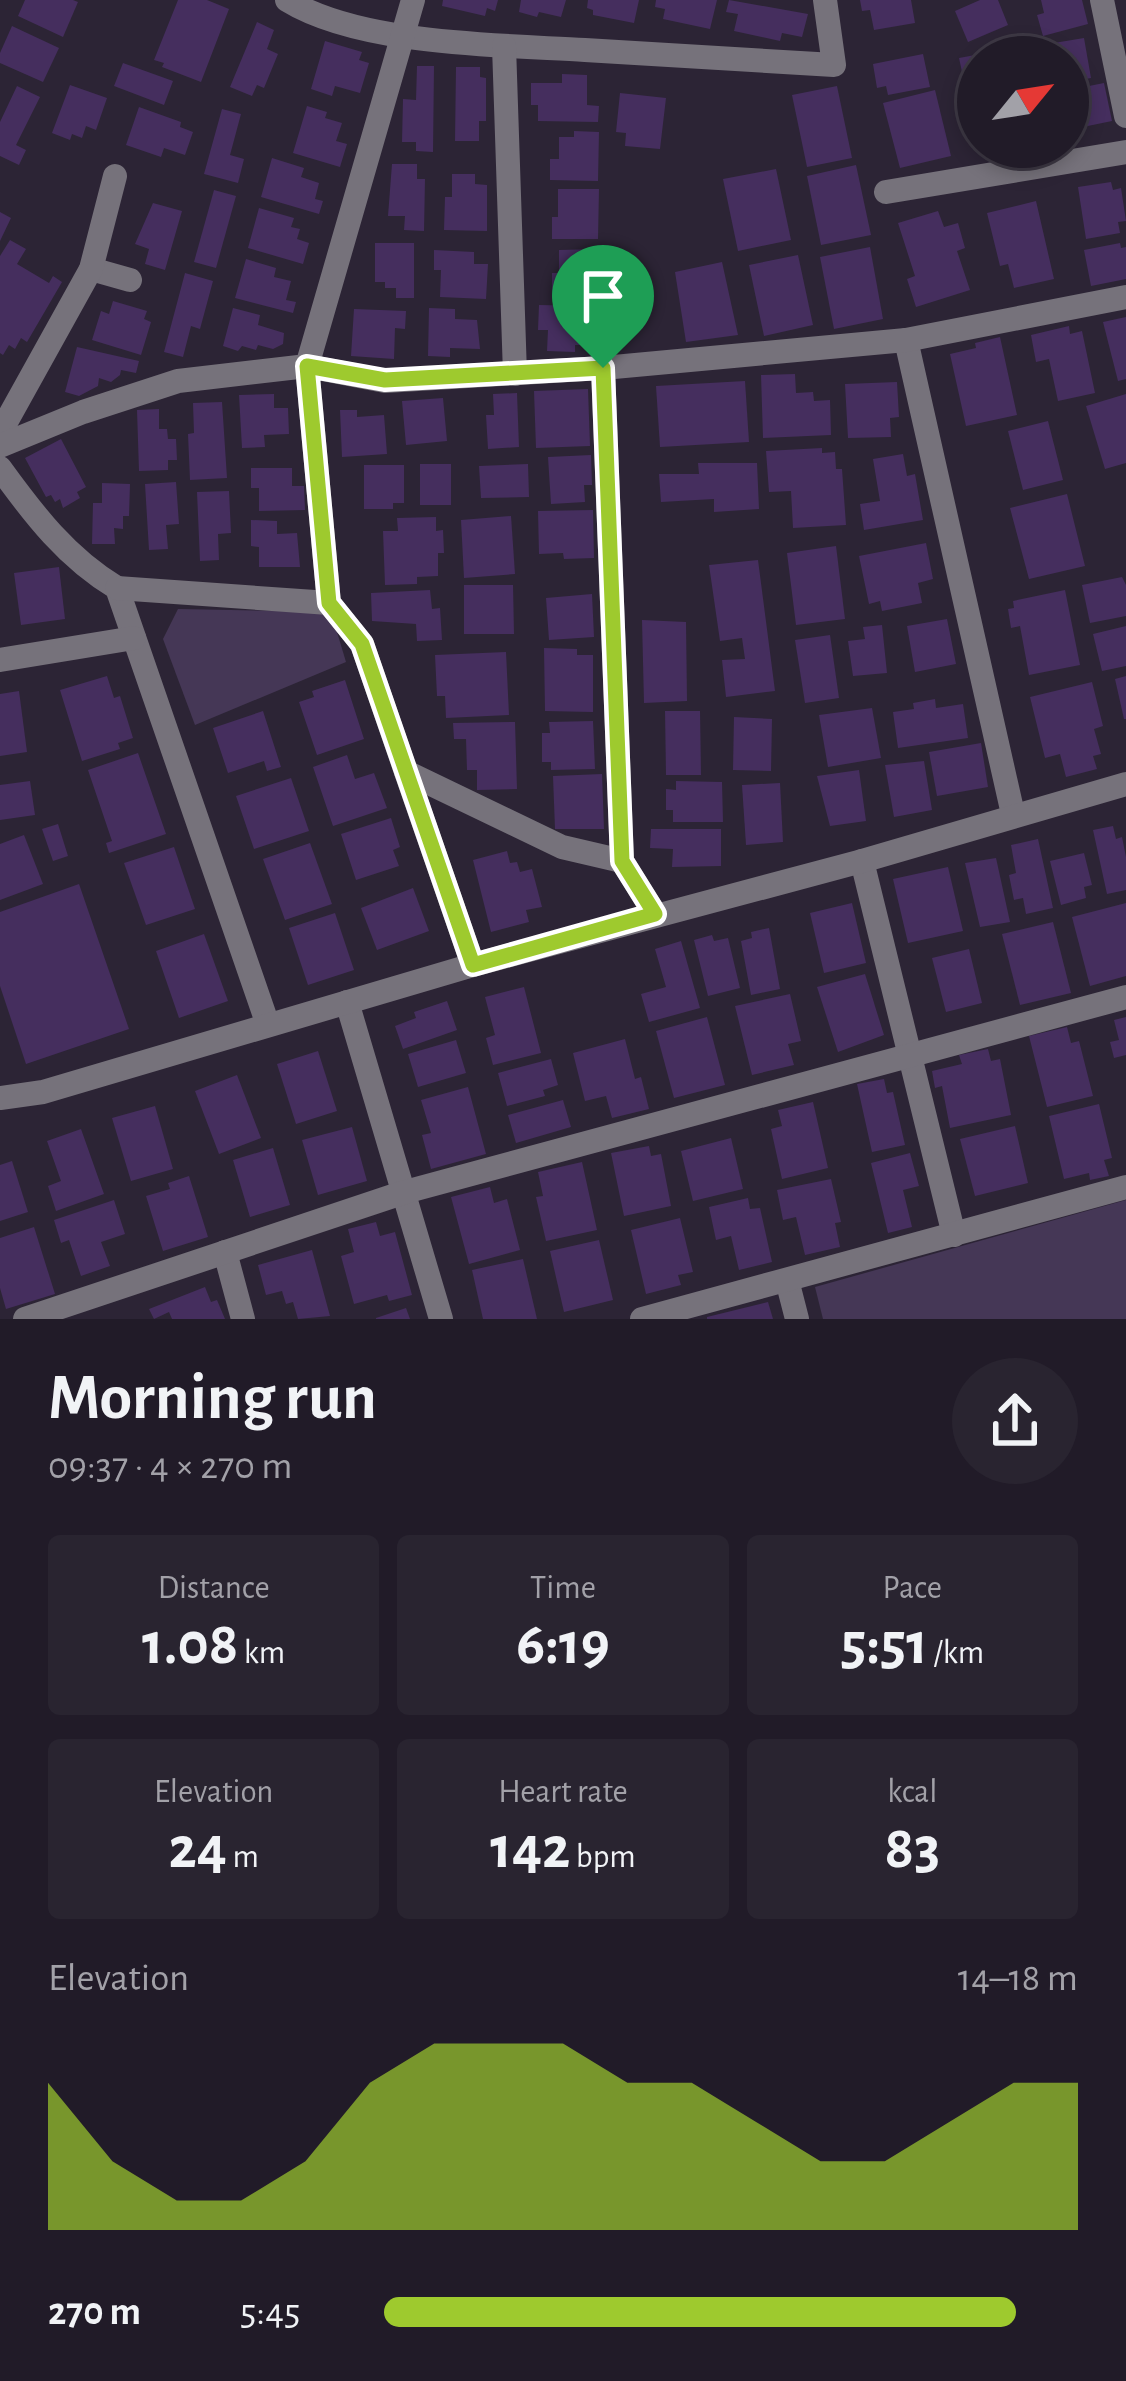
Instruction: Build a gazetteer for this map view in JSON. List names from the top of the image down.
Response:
{
  "north": "top right",
  "page": {
    "heading": ["Morning run", "09:37 · 4 × 270 m"],
    "stats": [
      ["Distance", "1.08 km"],
      ["Time", "6:19"],
      ["Pace", "5:51 /km"],
      ["Elevation", "24 m"],
      ["Heart rate", "142 bpm"],
      ["kcal", "83"]
    ],
    "chart": ["Elevation", "14–18 m"],
    "list": [
      {
        "name": "270 m",
        "note": "5:45"
      }
    ]
  }
}
